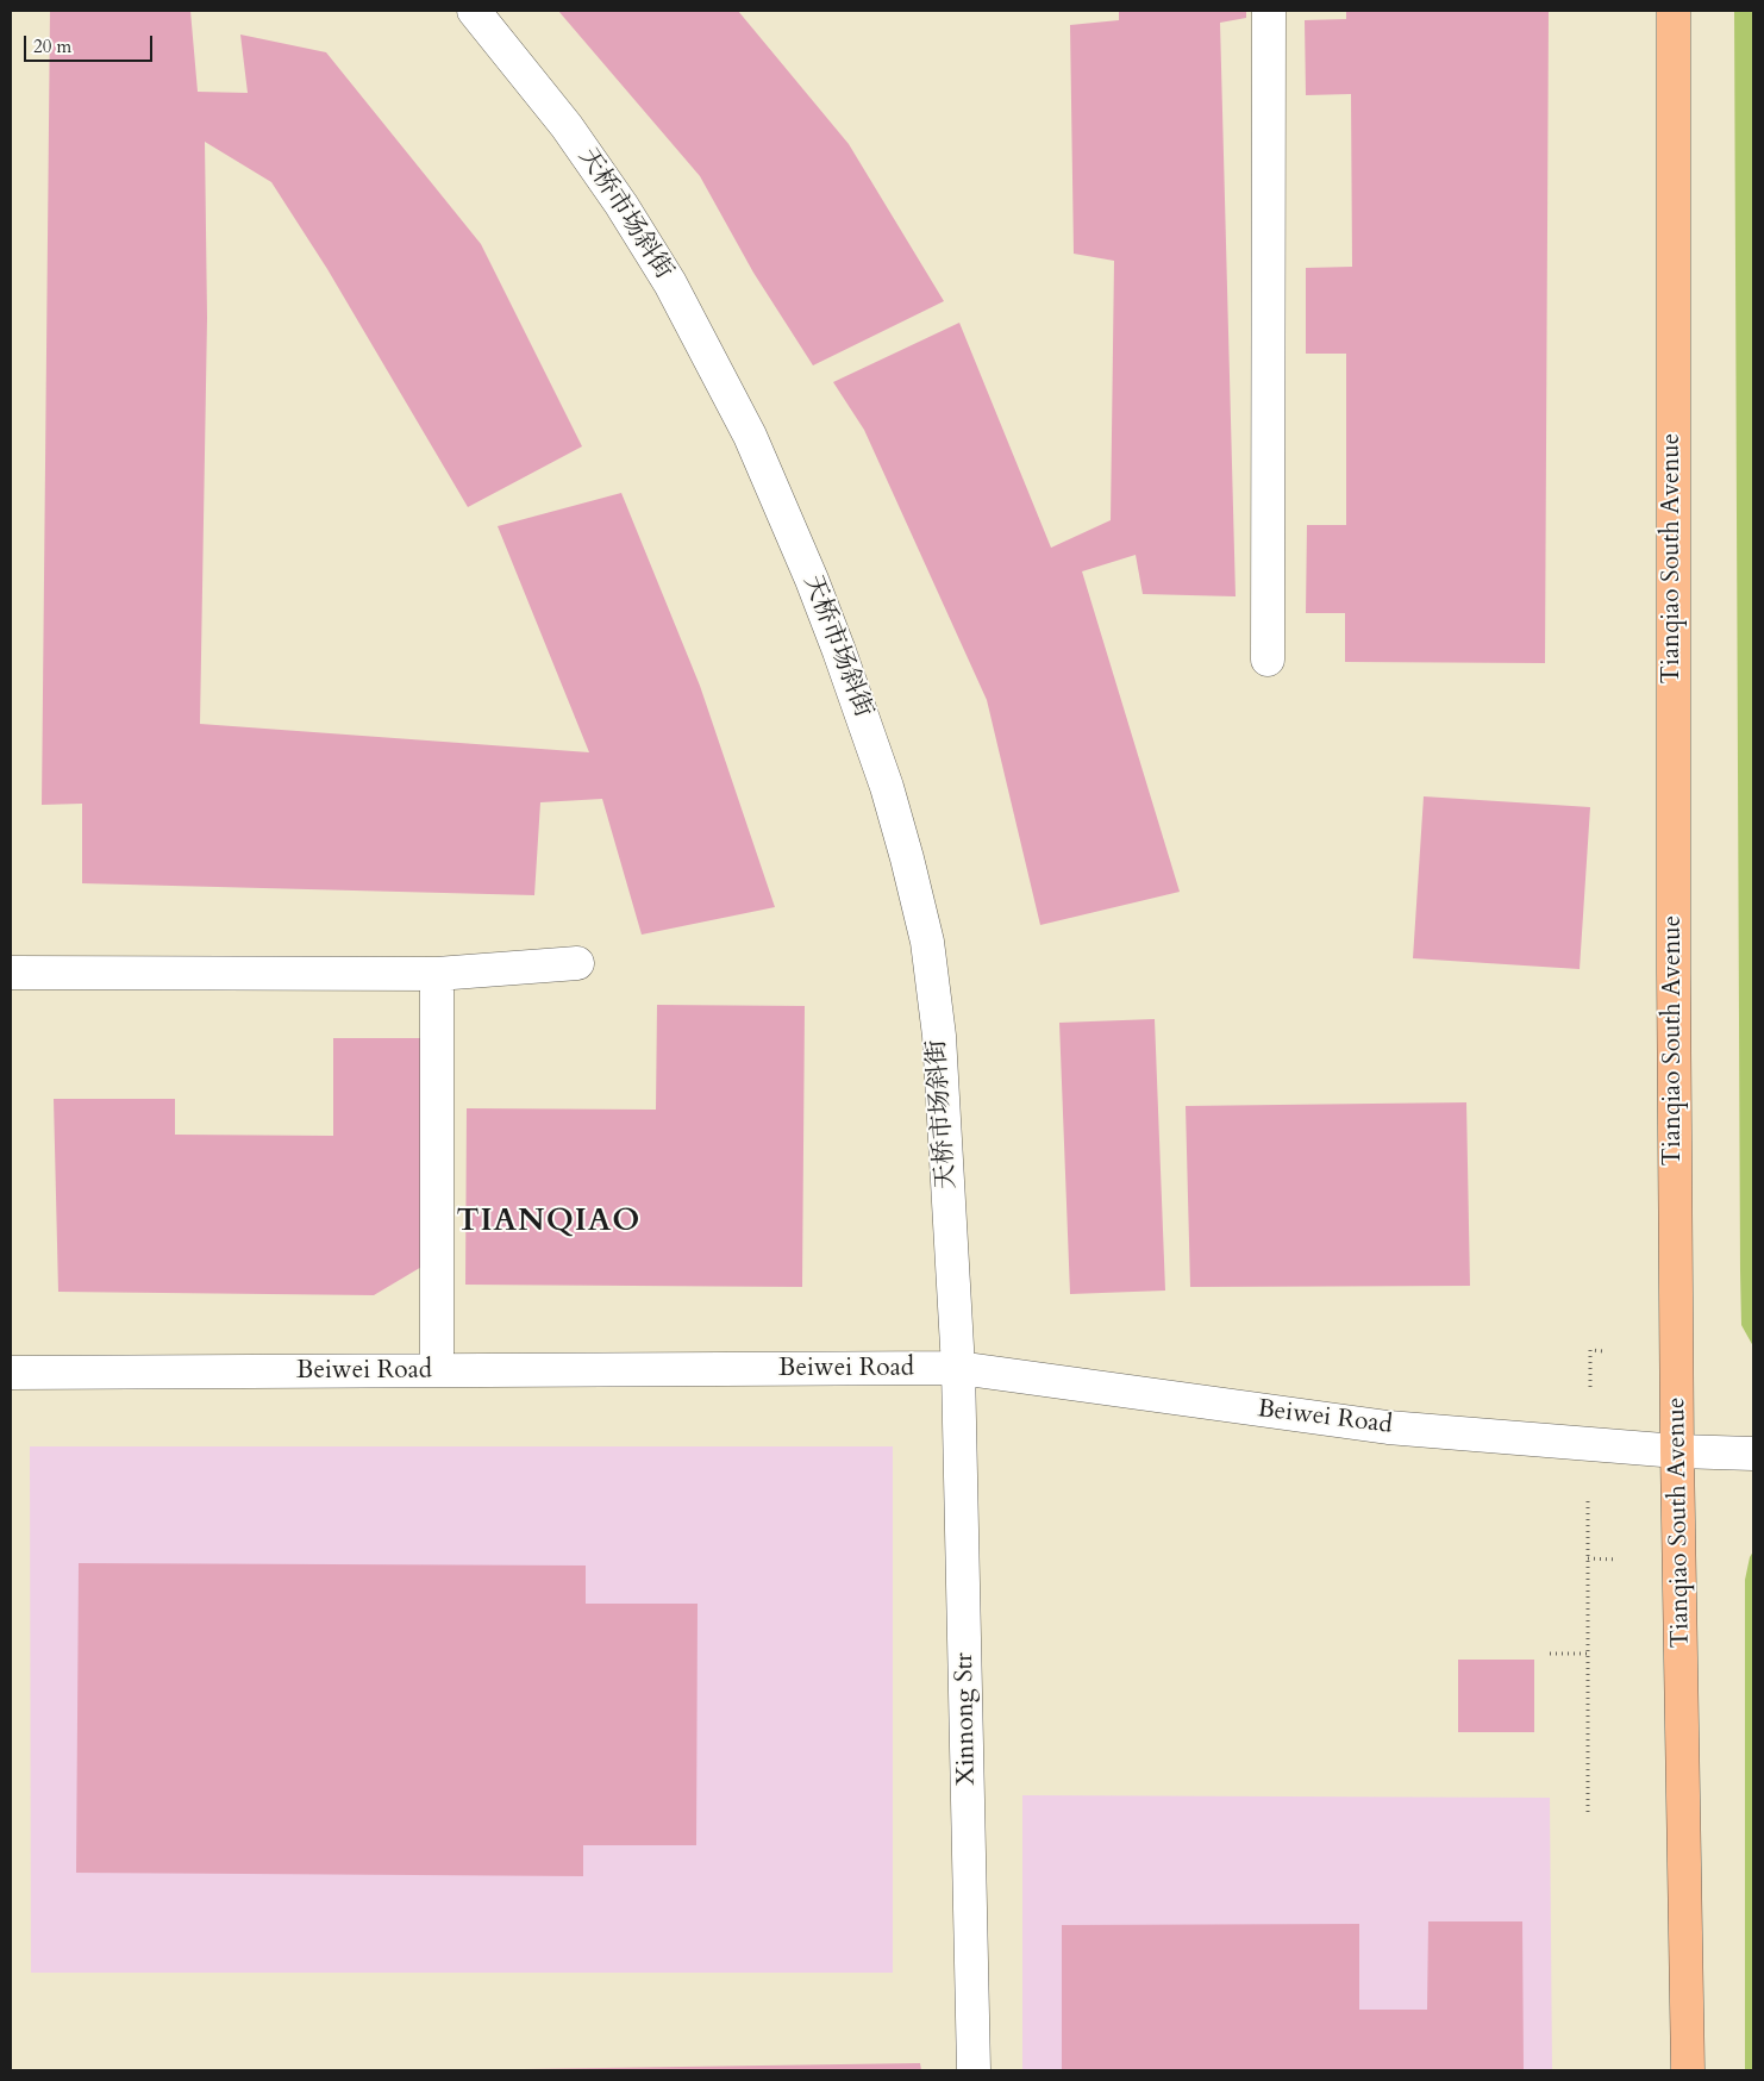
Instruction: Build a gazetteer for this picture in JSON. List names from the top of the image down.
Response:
{
  "streets": {
    "main road": ["Tianqiao South Avenue"],
    "street": ["天桥市场斜街", "Beiwei Road", "Xinnong Str"]
  },
  "crossings": [
    ["天桥市场斜街", "Beiwei Road"],
    ["天桥市场斜街", "Xinnong Str"],
    ["Tianqiao South Avenue", "Beiwei Road"],
    ["Beiwei Road", "Xinnong Str"]
  ],
  "districts": ["TIANQIAO"],
  "scale_bar": "20 m"
}
